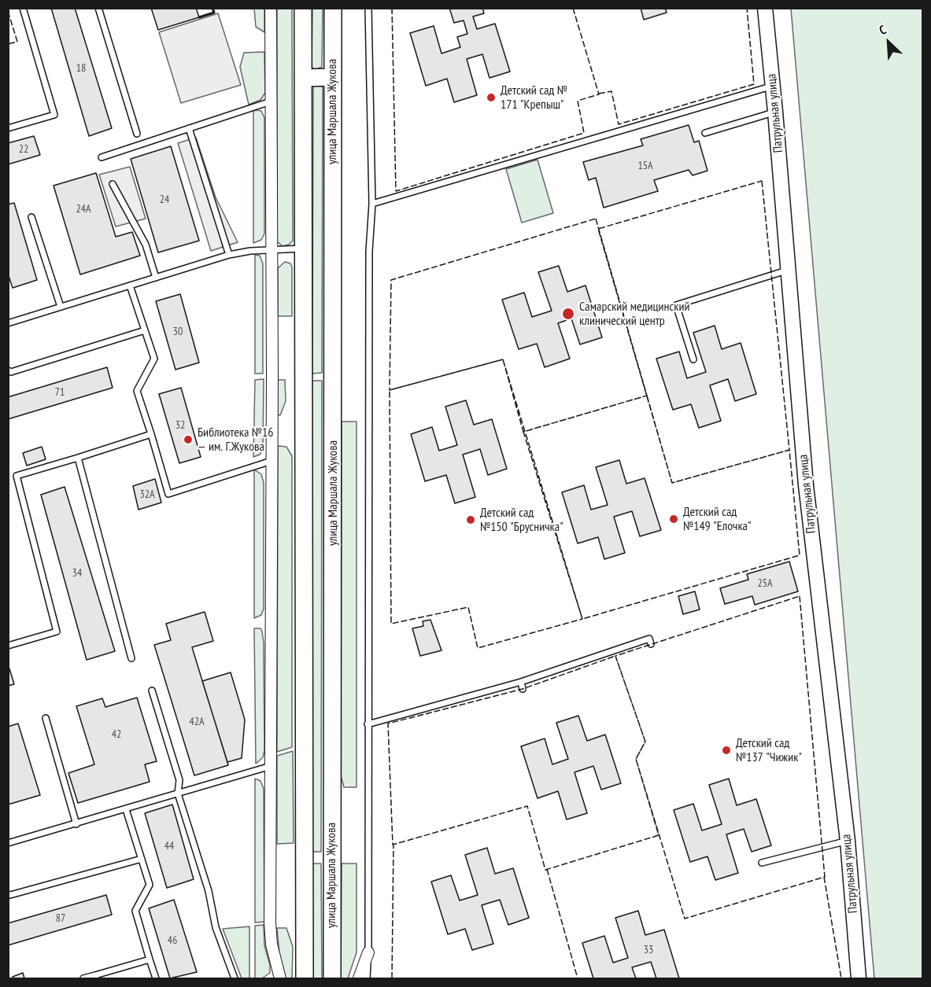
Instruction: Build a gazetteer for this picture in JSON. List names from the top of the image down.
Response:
{
  "streets": {
    "main road": ["улица Маршала Жукова"],
    "street": ["Патрульная улица"]
  },
  "places": [
    "Детский сад № 171 \"Крепыш\"",
    "Самарский медицинский клинический центр",
    "Библиотека №16 — им. Г.Жукова",
    "Детский сад №149 \"Елочка\"",
    "Детский сад №150 \"Брусничка\"",
    "Детский сад №137 \"Чижик\""
  ],
  "house_numbers": [
    "18",
    "22",
    "15А",
    "24",
    "24А",
    "30",
    "71",
    "32",
    "32А",
    "34",
    "25А",
    "42А",
    "42",
    "44",
    "87",
    "46",
    "33"
  ],
  "north": "top left"
}
